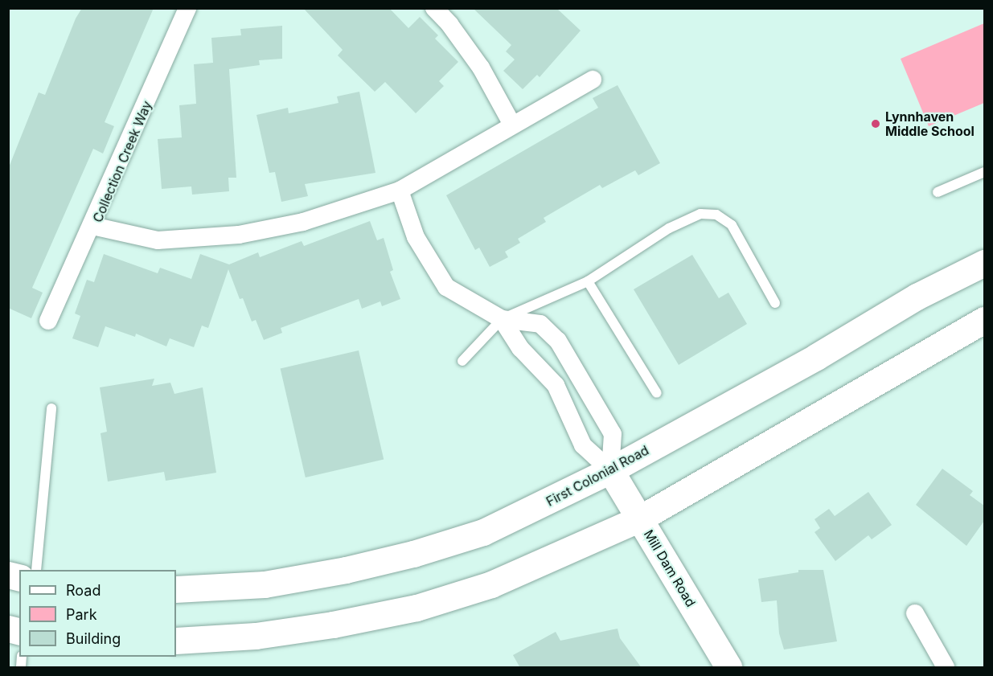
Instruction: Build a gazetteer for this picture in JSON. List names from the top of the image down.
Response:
{
  "streets": {
    "main road": ["First Colonial Road", "Mill Dam Road"],
    "street": ["Collection Creek Way"]
  },
  "crossings": [
    ["Collection Creek Way", "Mill Dam Road"],
    ["First Colonial Road", "Mill Dam Road"]
  ],
  "places": ["Lynnhaven Middle School"],
  "legend": ["Road", "Park", "Building"]
}
